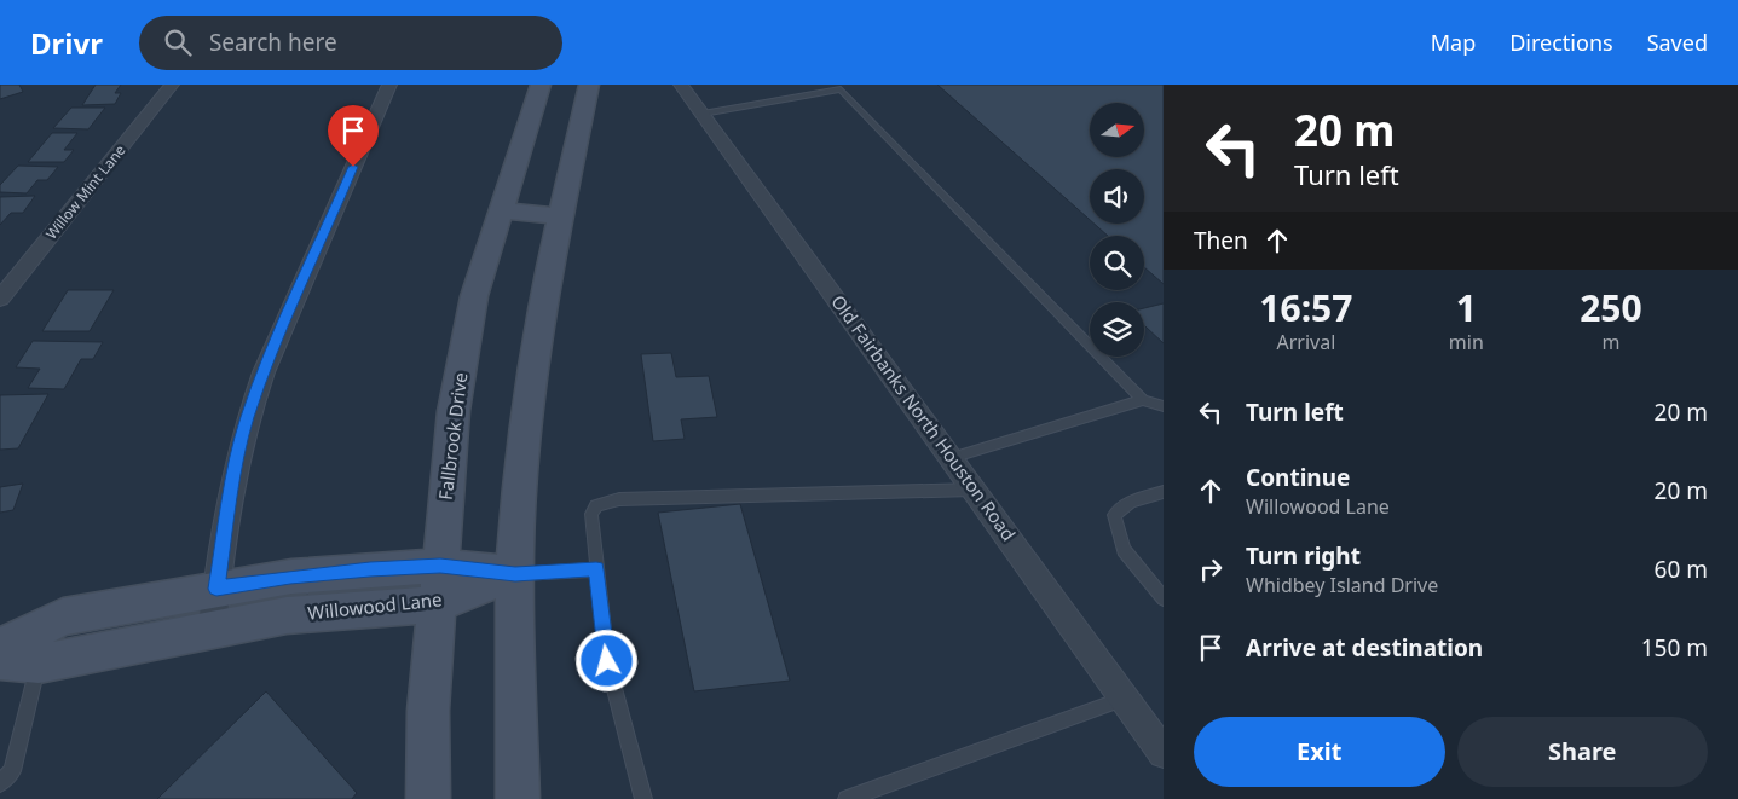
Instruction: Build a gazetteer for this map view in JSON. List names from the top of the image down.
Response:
{
  "streets": {
    "main road": ["Fallbrook Drive", "Willowood Lane"],
    "street": ["Willow Mint Lane", "Old Fairbanks North Houston Road"]
  },
  "crossings": [
    ["Fallbrook Drive", "Willowood Lane"]
  ],
  "north": "right",
  "page": {
    "header": "Drivr",
    "search": "Search here",
    "nav": ["Map", "Directions", "Saved"],
    "turn": ["20 m", "Turn left"],
    "then": "Then",
    "eta": [
      "16:57",
      "Arrival",
      "1",
      "min",
      "250",
      "m"
    ],
    "list": [
      {
        "name": "Turn left",
        "value": "20 m"
      },
      {
        "name": "Continue",
        "note": "Willowood Lane",
        "value": "20 m"
      },
      {
        "name": "Turn right",
        "note": "Whidbey Island Drive",
        "value": "60 m"
      },
      {
        "name": "Arrive at destination",
        "value": "150 m"
      }
    ],
    "buttons": ["Exit", "Share"]
  }
}
